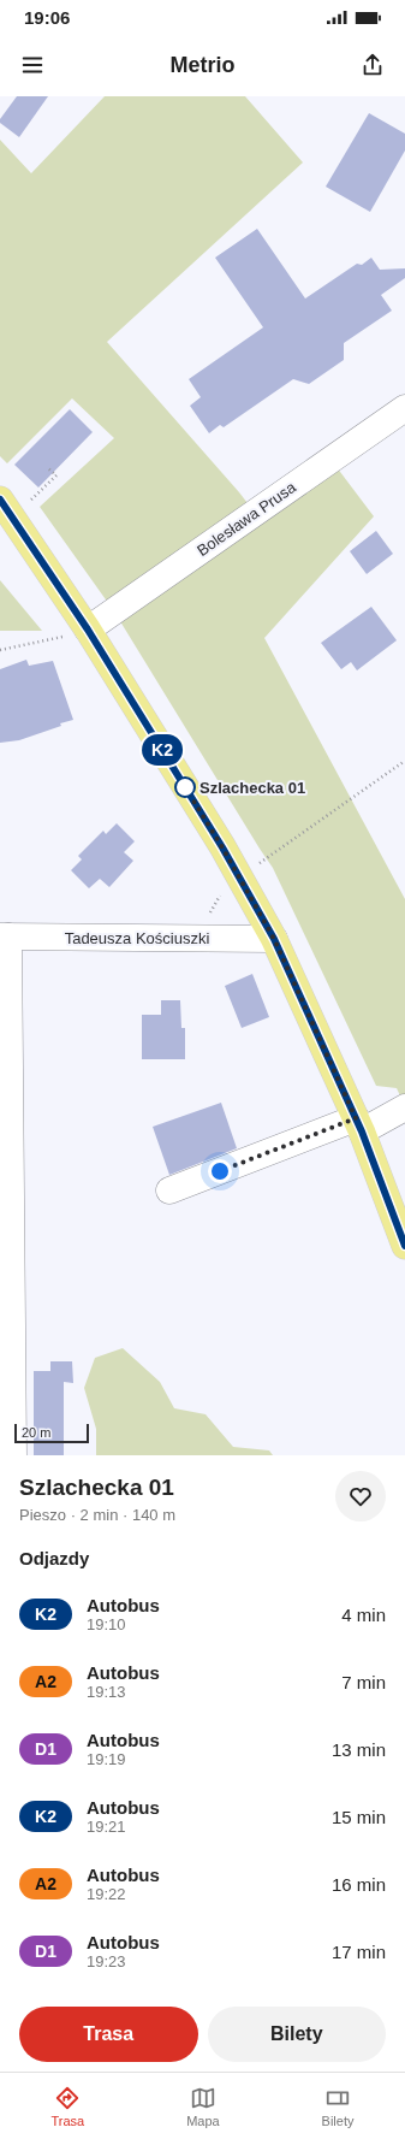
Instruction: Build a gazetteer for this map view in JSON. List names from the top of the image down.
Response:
{
  "streets": {
    "street": ["Bolesława Prusa", "Tadeusza Kościuszki"]
  },
  "places": ["Szlachecka 01"],
  "lines": ["bus line K2"],
  "scale_bar": "20 m",
  "page": {
    "status": "19:06",
    "header": "Metrio",
    "on_map": "K2",
    "scale": "20 m",
    "heading": [
      ["Szlachecka 01", "Pieszo · 2 min · 140 m"],
      "Odjazdy"
    ],
    "list": [
      {
        "mark": "K2",
        "name": "Autobus",
        "note": "19:10",
        "value": "4 min"
      },
      {
        "mark": "A2",
        "name": "Autobus",
        "note": "19:13",
        "value": "7 min"
      },
      {
        "mark": "D1",
        "name": "Autobus",
        "note": "19:19",
        "value": "13 min"
      },
      {
        "mark": "K2",
        "name": "Autobus",
        "note": "19:21",
        "value": "15 min"
      },
      {
        "mark": "A2",
        "name": "Autobus",
        "note": "19:22",
        "value": "16 min"
      },
      {
        "mark": "D1",
        "name": "Autobus",
        "note": "19:23",
        "value": "17 min"
      }
    ],
    "buttons": ["Trasa", "Bilety"],
    "tabs": ["Trasa", "Mapa", "Bilety"]
  }
}
